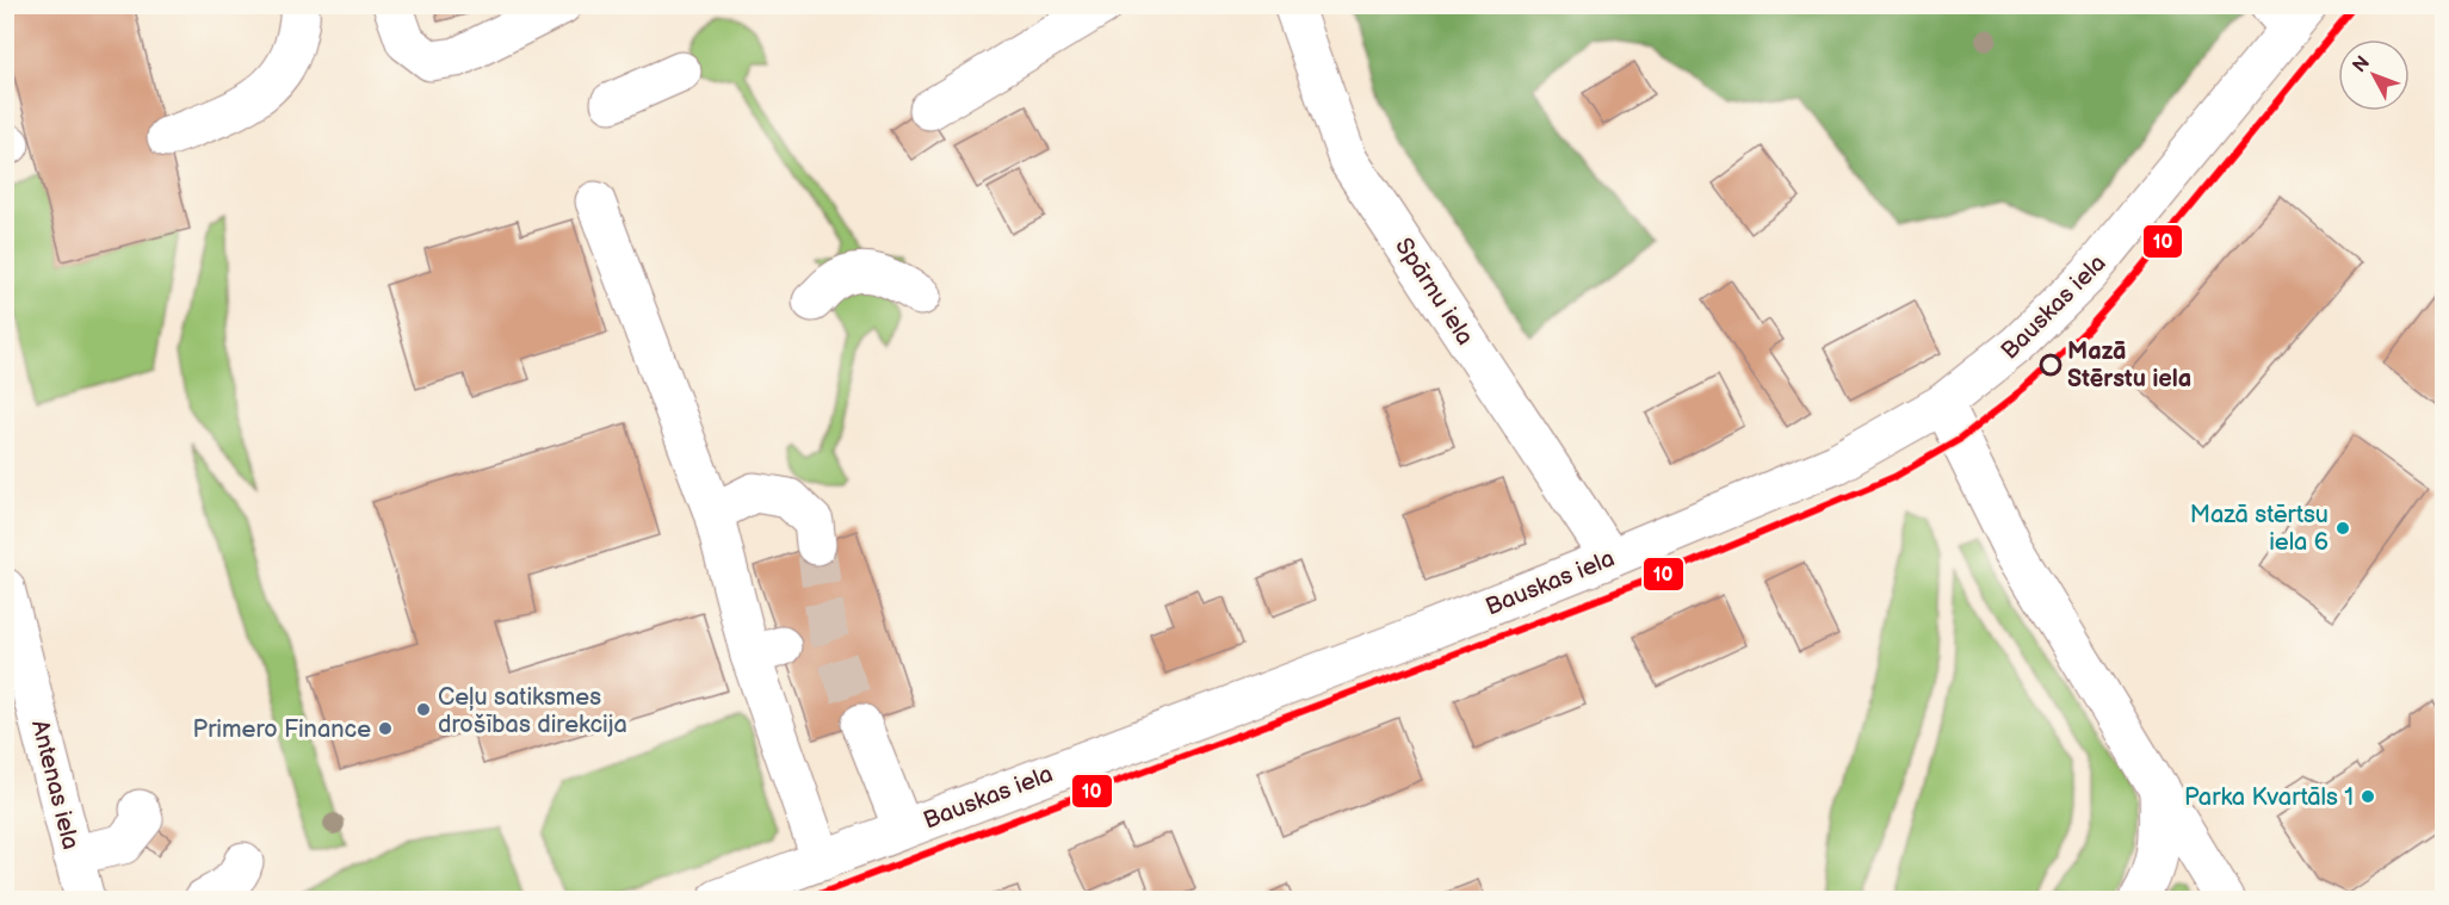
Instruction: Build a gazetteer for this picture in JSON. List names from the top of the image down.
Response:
{
  "streets": {
    "street": ["Spārnu iela", "Bauskas iela", "Antenas iela"]
  },
  "crossings": [
    ["Spārnu iela", "Bauskas iela"]
  ],
  "places": [
    "Mazā Stērstu iela",
    "Mazā stērtsu iela 6",
    "Ceļu satiksmes drošības direkcija",
    "Primero Finance",
    "Parka Kvartāls 1"
  ],
  "lines": ["transit line 10"],
  "north": "top left"
}
